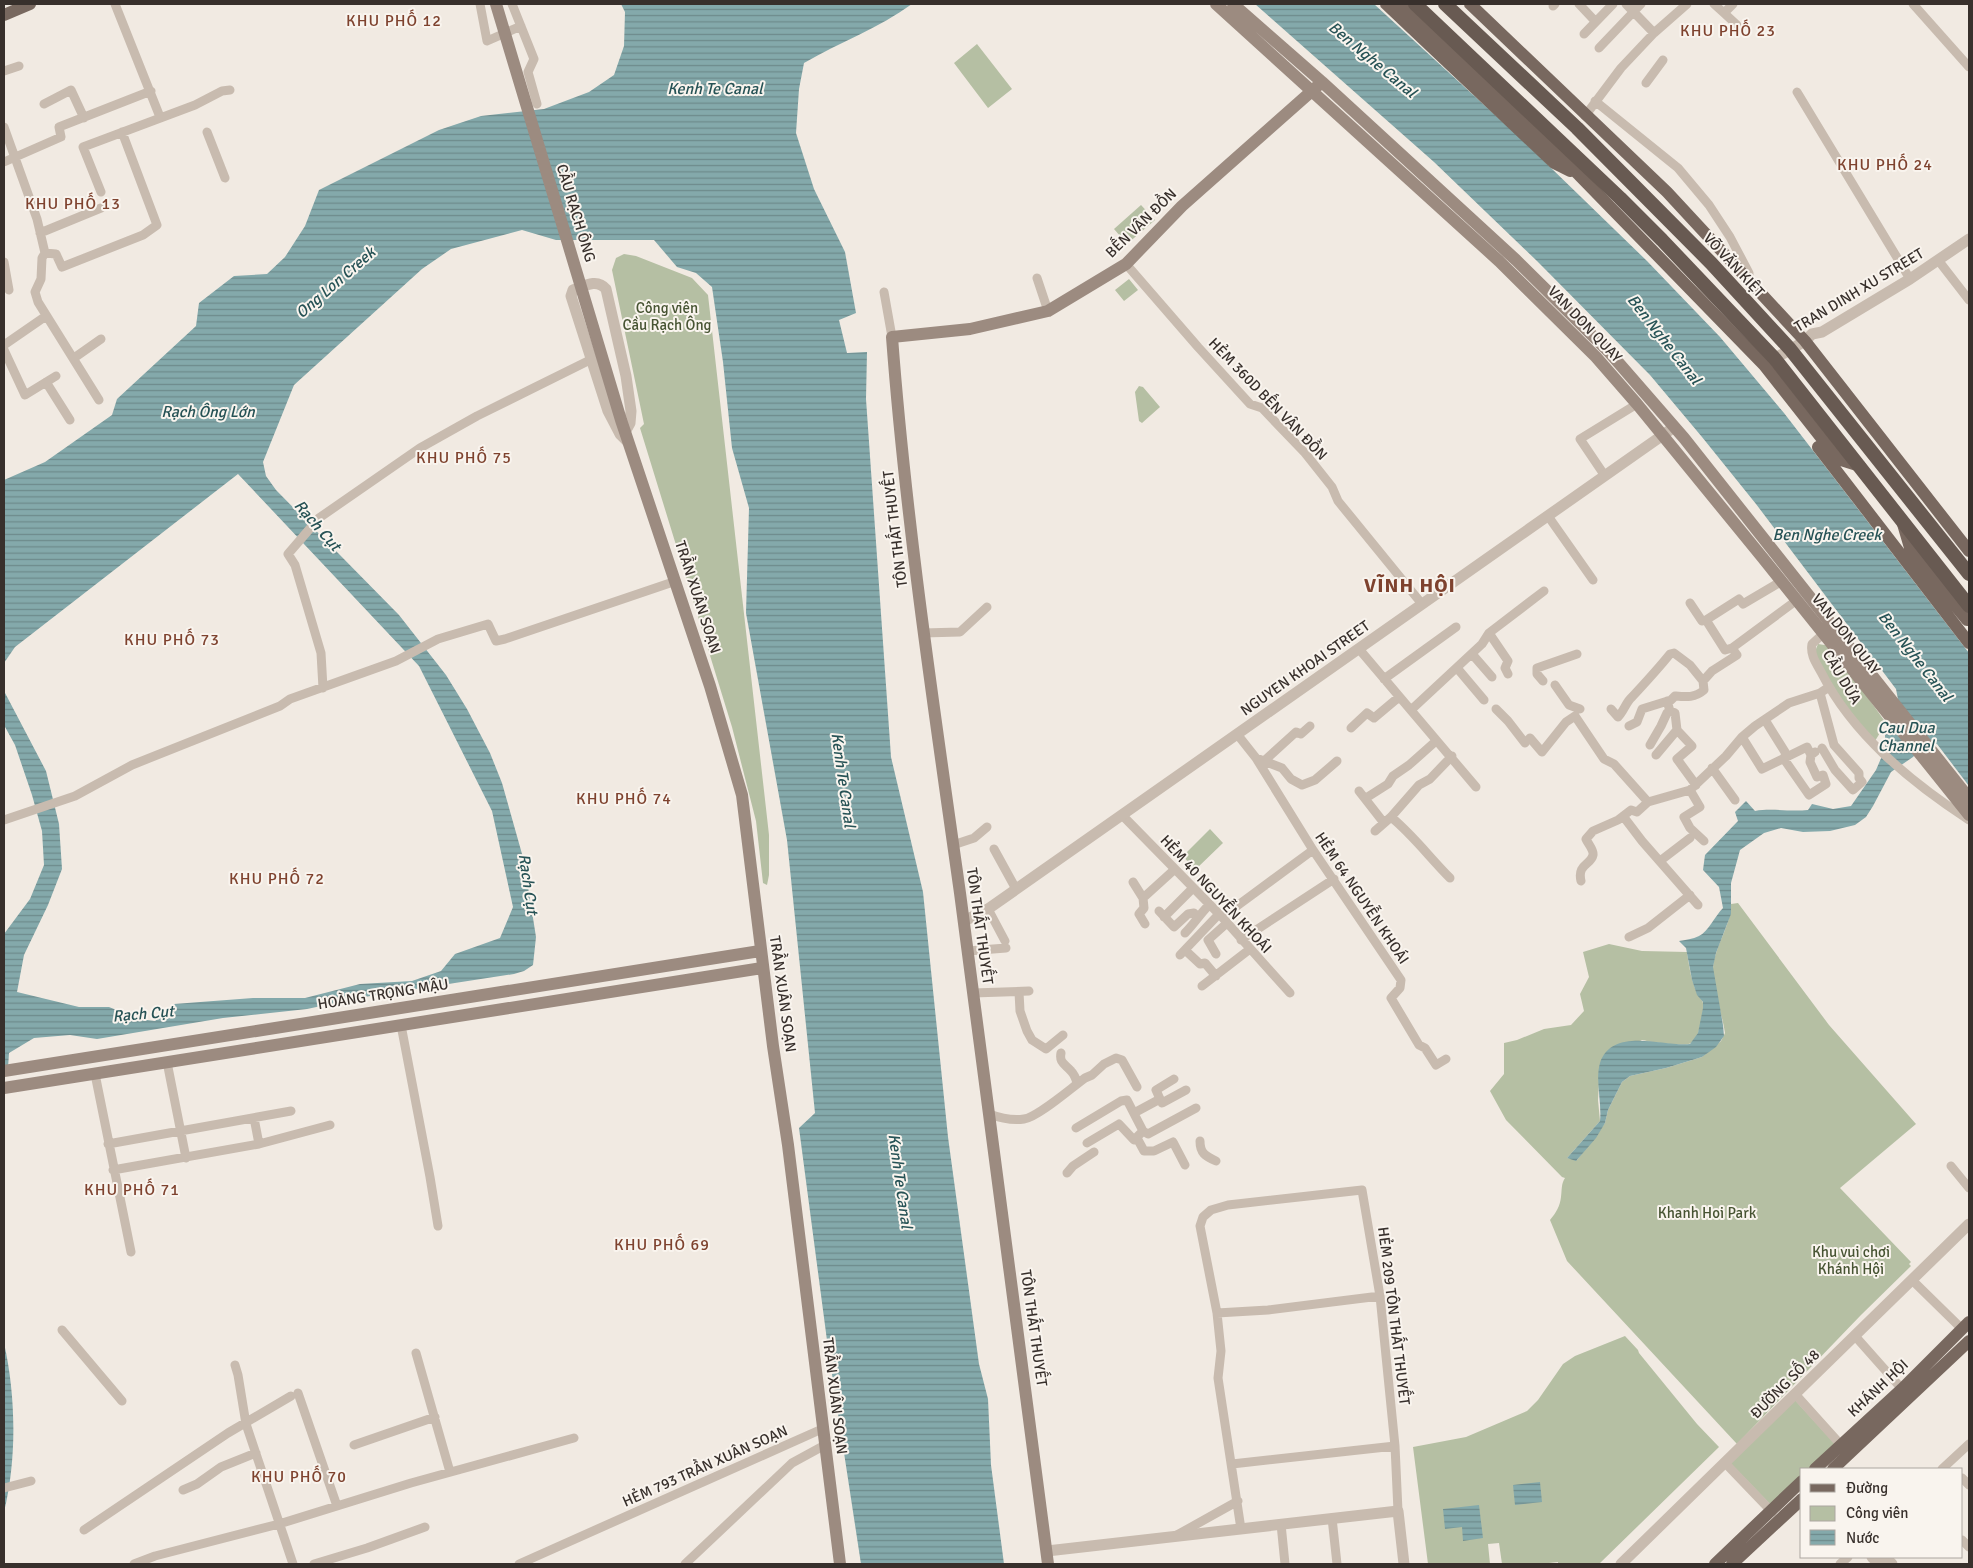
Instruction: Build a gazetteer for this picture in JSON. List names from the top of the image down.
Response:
{
  "streets": {
    "highway": ["VÕ VĂN KIỆT"],
    "main road": [
      "CẦU RẠCH ÔNG",
      "BẾN VÂN ĐỒN",
      "VAN DON QUAY",
      "TÔN THẤT THUYẾT",
      "TRẦN XUÂN SOẠN",
      "HOÀNG TRỌNG MẬU",
      "KHÁNH HỘI"
    ],
    "street": [
      "TRAN DINH XU STREET",
      "HẺM 360D BẾN VÂN ĐỒN",
      "NGUYEN KHOAI STREET",
      "CẦU DỪA",
      "HẺM 40 NGUYỄN KHOÁI",
      "HẺM 64 NGUYỄN KHOÁI",
      "HẺM 209 TÔN THẤT THUYẾT",
      "ĐƯỜNG SỐ 48",
      "HẺM 793 TRẦN XUÂN SOẠN"
    ]
  },
  "crossings": [
    ["CẦU RẠCH ÔNG", "TRẦN XUÂN SOẠN"],
    ["BẾN VÂN ĐỒN", "VAN DON QUAY"],
    ["BẾN VÂN ĐỒN", "HẺM 360D BẾN VÂN ĐỒN"],
    ["BẾN VÂN ĐỒN", "TÔN THẤT THUYẾT"],
    ["VÕ VĂN KIỆT", "TRAN DINH XU STREET"],
    ["VAN DON QUAY", "NGUYEN KHOAI STREET"],
    ["VAN DON QUAY", "CẦU DỪA"],
    ["HẺM 360D BẾN VÂN ĐỒN", "NGUYEN KHOAI STREET"],
    ["TÔN THẤT THUYẾT", "NGUYEN KHOAI STREET"],
    ["TRẦN XUÂN SOẠN", "HOÀNG TRỌNG MẬU"],
    ["TRẦN XUÂN SOẠN", "HẺM 793 TRẦN XUÂN SOẠN"],
    ["NGUYEN KHOAI STREET", "HẺM 40 NGUYỄN KHOÁI"],
    ["NGUYEN KHOAI STREET", "HẺM 64 NGUYỄN KHOÁI"]
  ],
  "districts": [
    "KHU PHỐ 12",
    "KHU PHỐ 23",
    "KHU PHỐ 24",
    "KHU PHỐ 13",
    "KHU PHỐ 75",
    "VĨNH HỘI",
    "KHU PHỐ 73",
    "KHU PHỐ 74",
    "KHU PHỐ 72",
    "KHU PHỐ 71",
    "KHU PHỐ 69",
    "KHU PHỐ 70"
  ],
  "water": [
    "Ben Nghe Canal",
    "Kenh Te Canal",
    "Ong Lon Creek",
    "Rạch Ông Lớn",
    "Rạch Cụt",
    "Ben Nghe Creek",
    "Cau Dua Channel"
  ],
  "parks": ["Công viên Cầu Rạch Ông", "Khanh Hoi Park", "Khu vui chơi Khánh Hội"],
  "legend": ["Đường", "Công viên", "Nước"]
}
